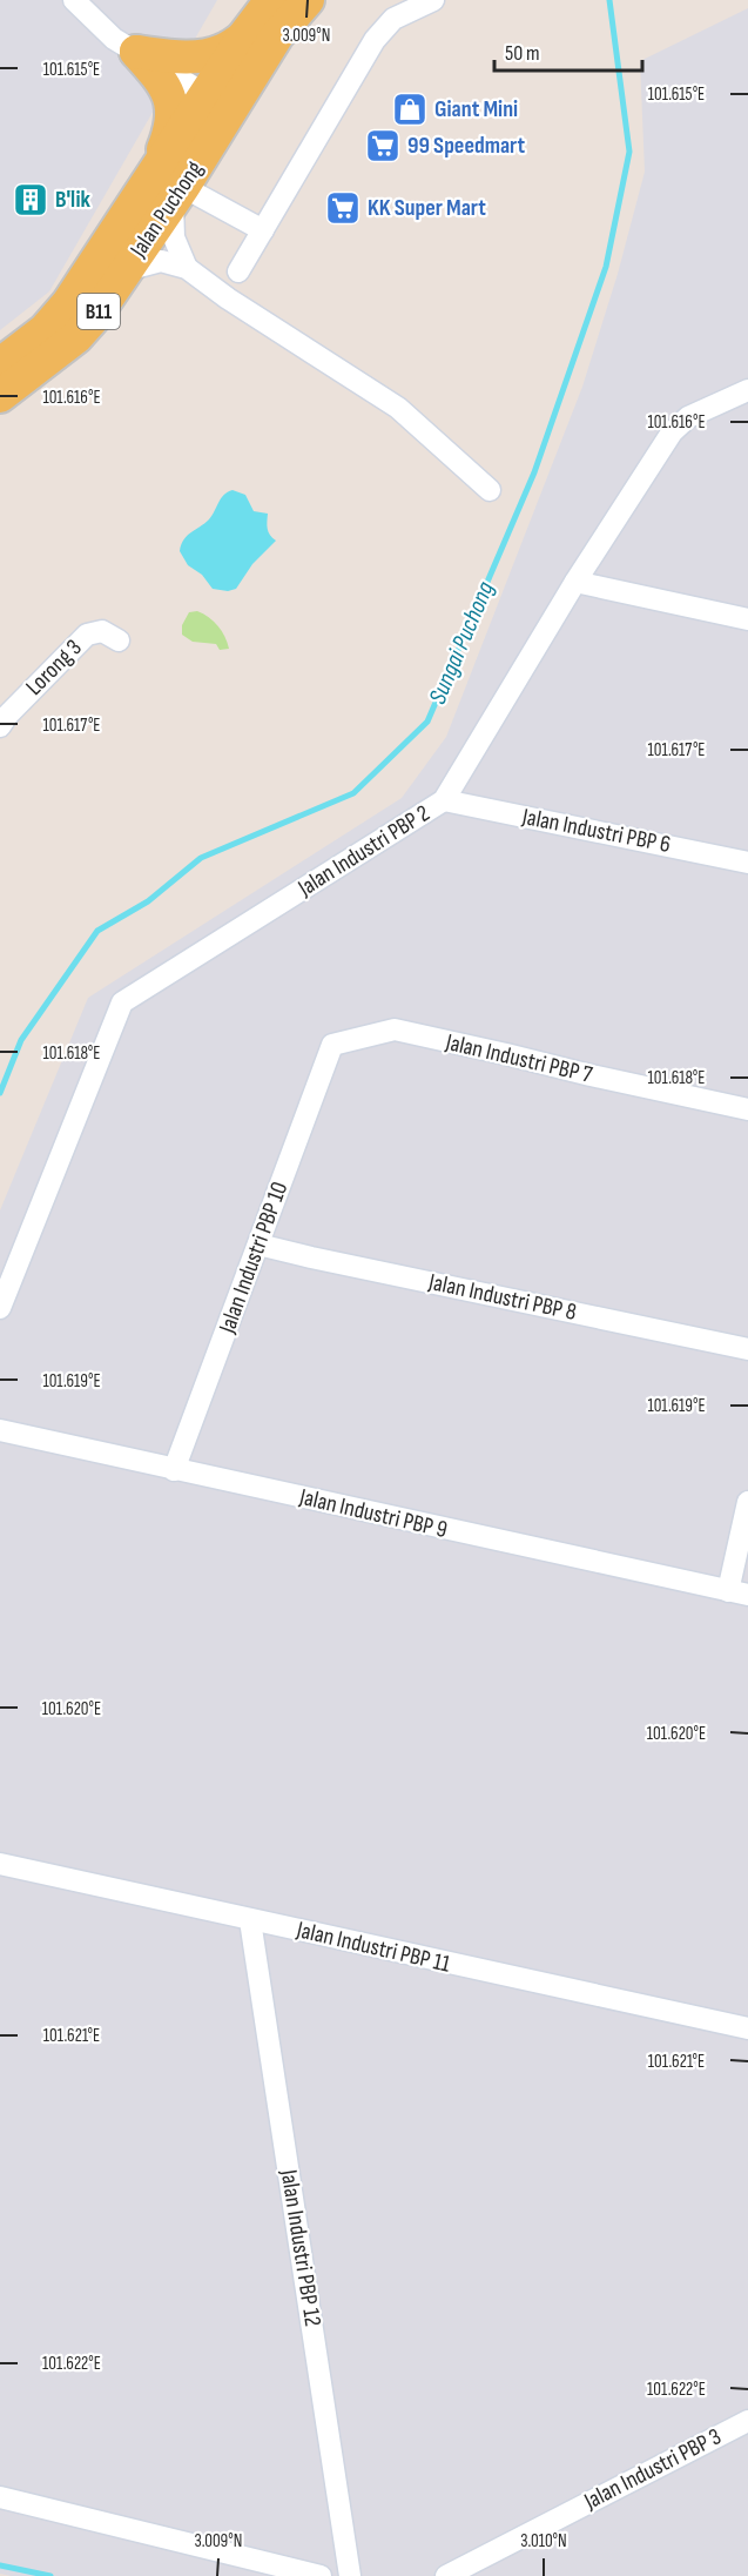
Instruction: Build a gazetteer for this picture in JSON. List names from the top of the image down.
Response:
{
  "streets": {
    "main road": ["Jalan Puchong", "B11"],
    "street": [
      "Lorong 3",
      "Jalan Industri PBP 6",
      "Jalan Industri PBP 2",
      "Jalan Industri PBP 7",
      "Jalan Industri PBP 10",
      "Jalan Industri PBP 8",
      "Jalan Industri PBP 9",
      "Jalan Industri PBP 11",
      "Jalan Industri PBP 12",
      "Jalan Industri PBP 3"
    ]
  },
  "crossings": [
    ["Jalan Industri PBP 6", "Jalan Industri PBP 2"],
    ["Jalan Industri PBP 7", "Jalan Industri PBP 10"],
    ["Jalan Industri PBP 10", "Jalan Industri PBP 8"],
    ["Jalan Industri PBP 10", "Jalan Industri PBP 9"],
    ["Jalan Industri PBP 11", "Jalan Industri PBP 12"]
  ],
  "water": ["Sungai Puchong"],
  "places": {
    "shop": ["Giant Mini"],
    "supermarket": ["99 Speedmart", "KK Super Mart"],
    "building": ["B'lik"]
  },
  "scale_bar": "50 m",
  "coordinates": [
    "3.009°N",
    "101.615°E",
    "101.616°E",
    "101.617°E",
    "101.618°E",
    "101.619°E",
    "101.620°E",
    "101.621°E",
    "101.622°E",
    "3.010°N"
  ]
}
